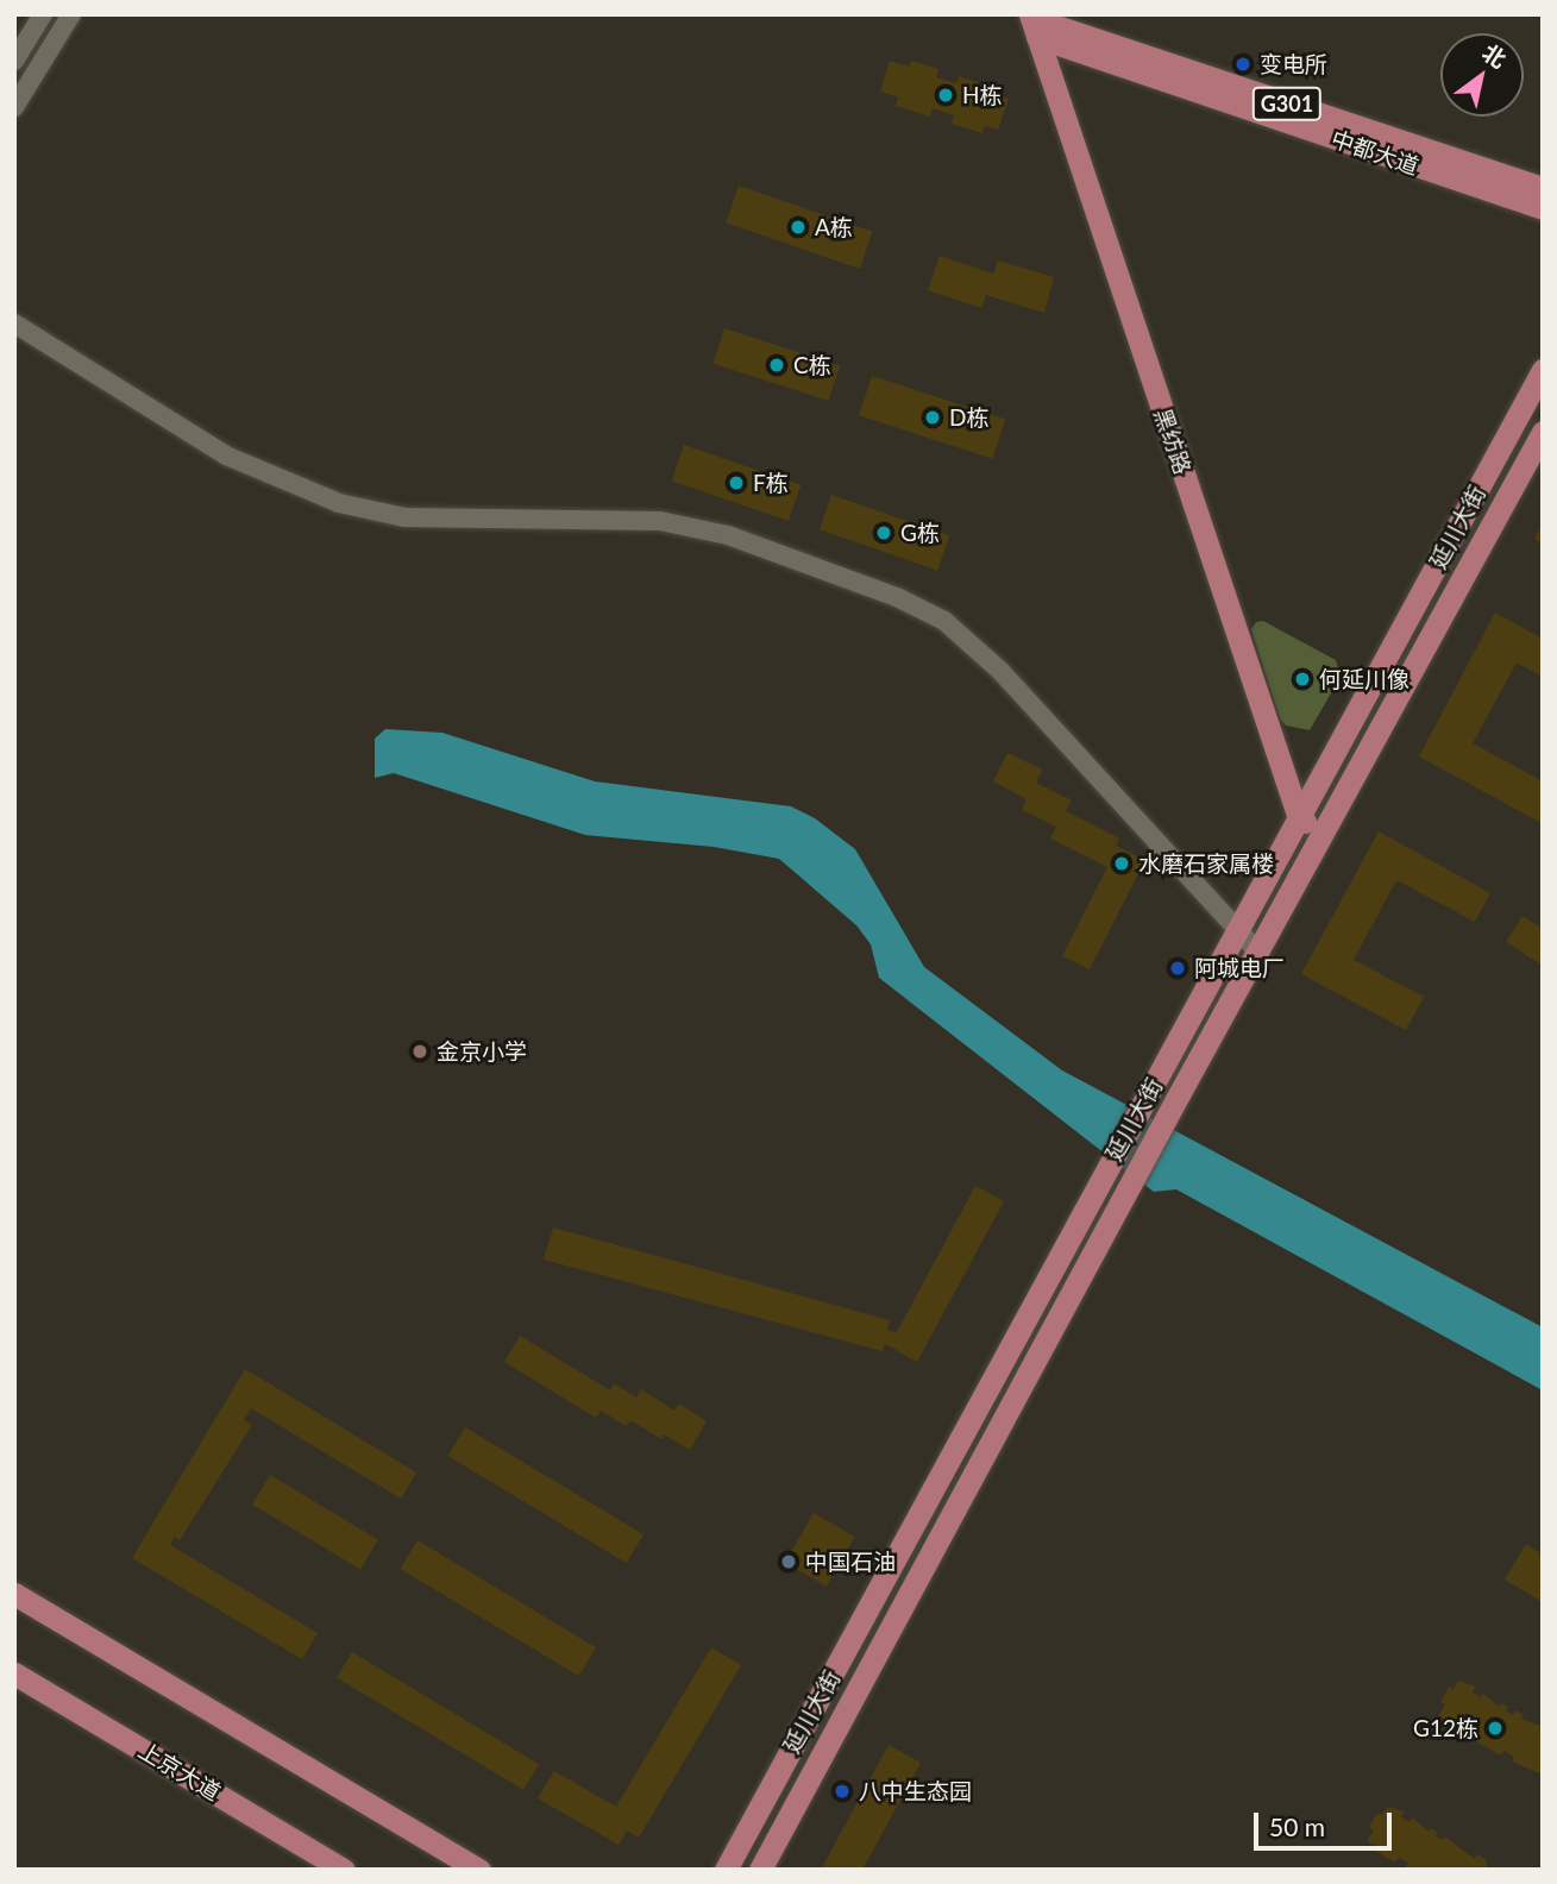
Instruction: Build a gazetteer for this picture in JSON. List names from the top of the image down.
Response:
{
  "streets": {
    "main road": [
      "G301",
      "中都大道",
      "黑纺路",
      "延川大街",
      "上京大道"
    ]
  },
  "crossings": [
    ["中都大道", "黑纺路"],
    ["黑纺路", "延川大街"]
  ],
  "places": [
    "变电所",
    "H栋",
    "A栋",
    "C栋",
    "D栋",
    "F栋",
    "G栋",
    "何延川像",
    "水磨石家属楼",
    "阿城电厂",
    "金京小学",
    "中国石油",
    "G12栋",
    "八中生态园"
  ],
  "scale_bar": "50 m",
  "north": "top right"
}
